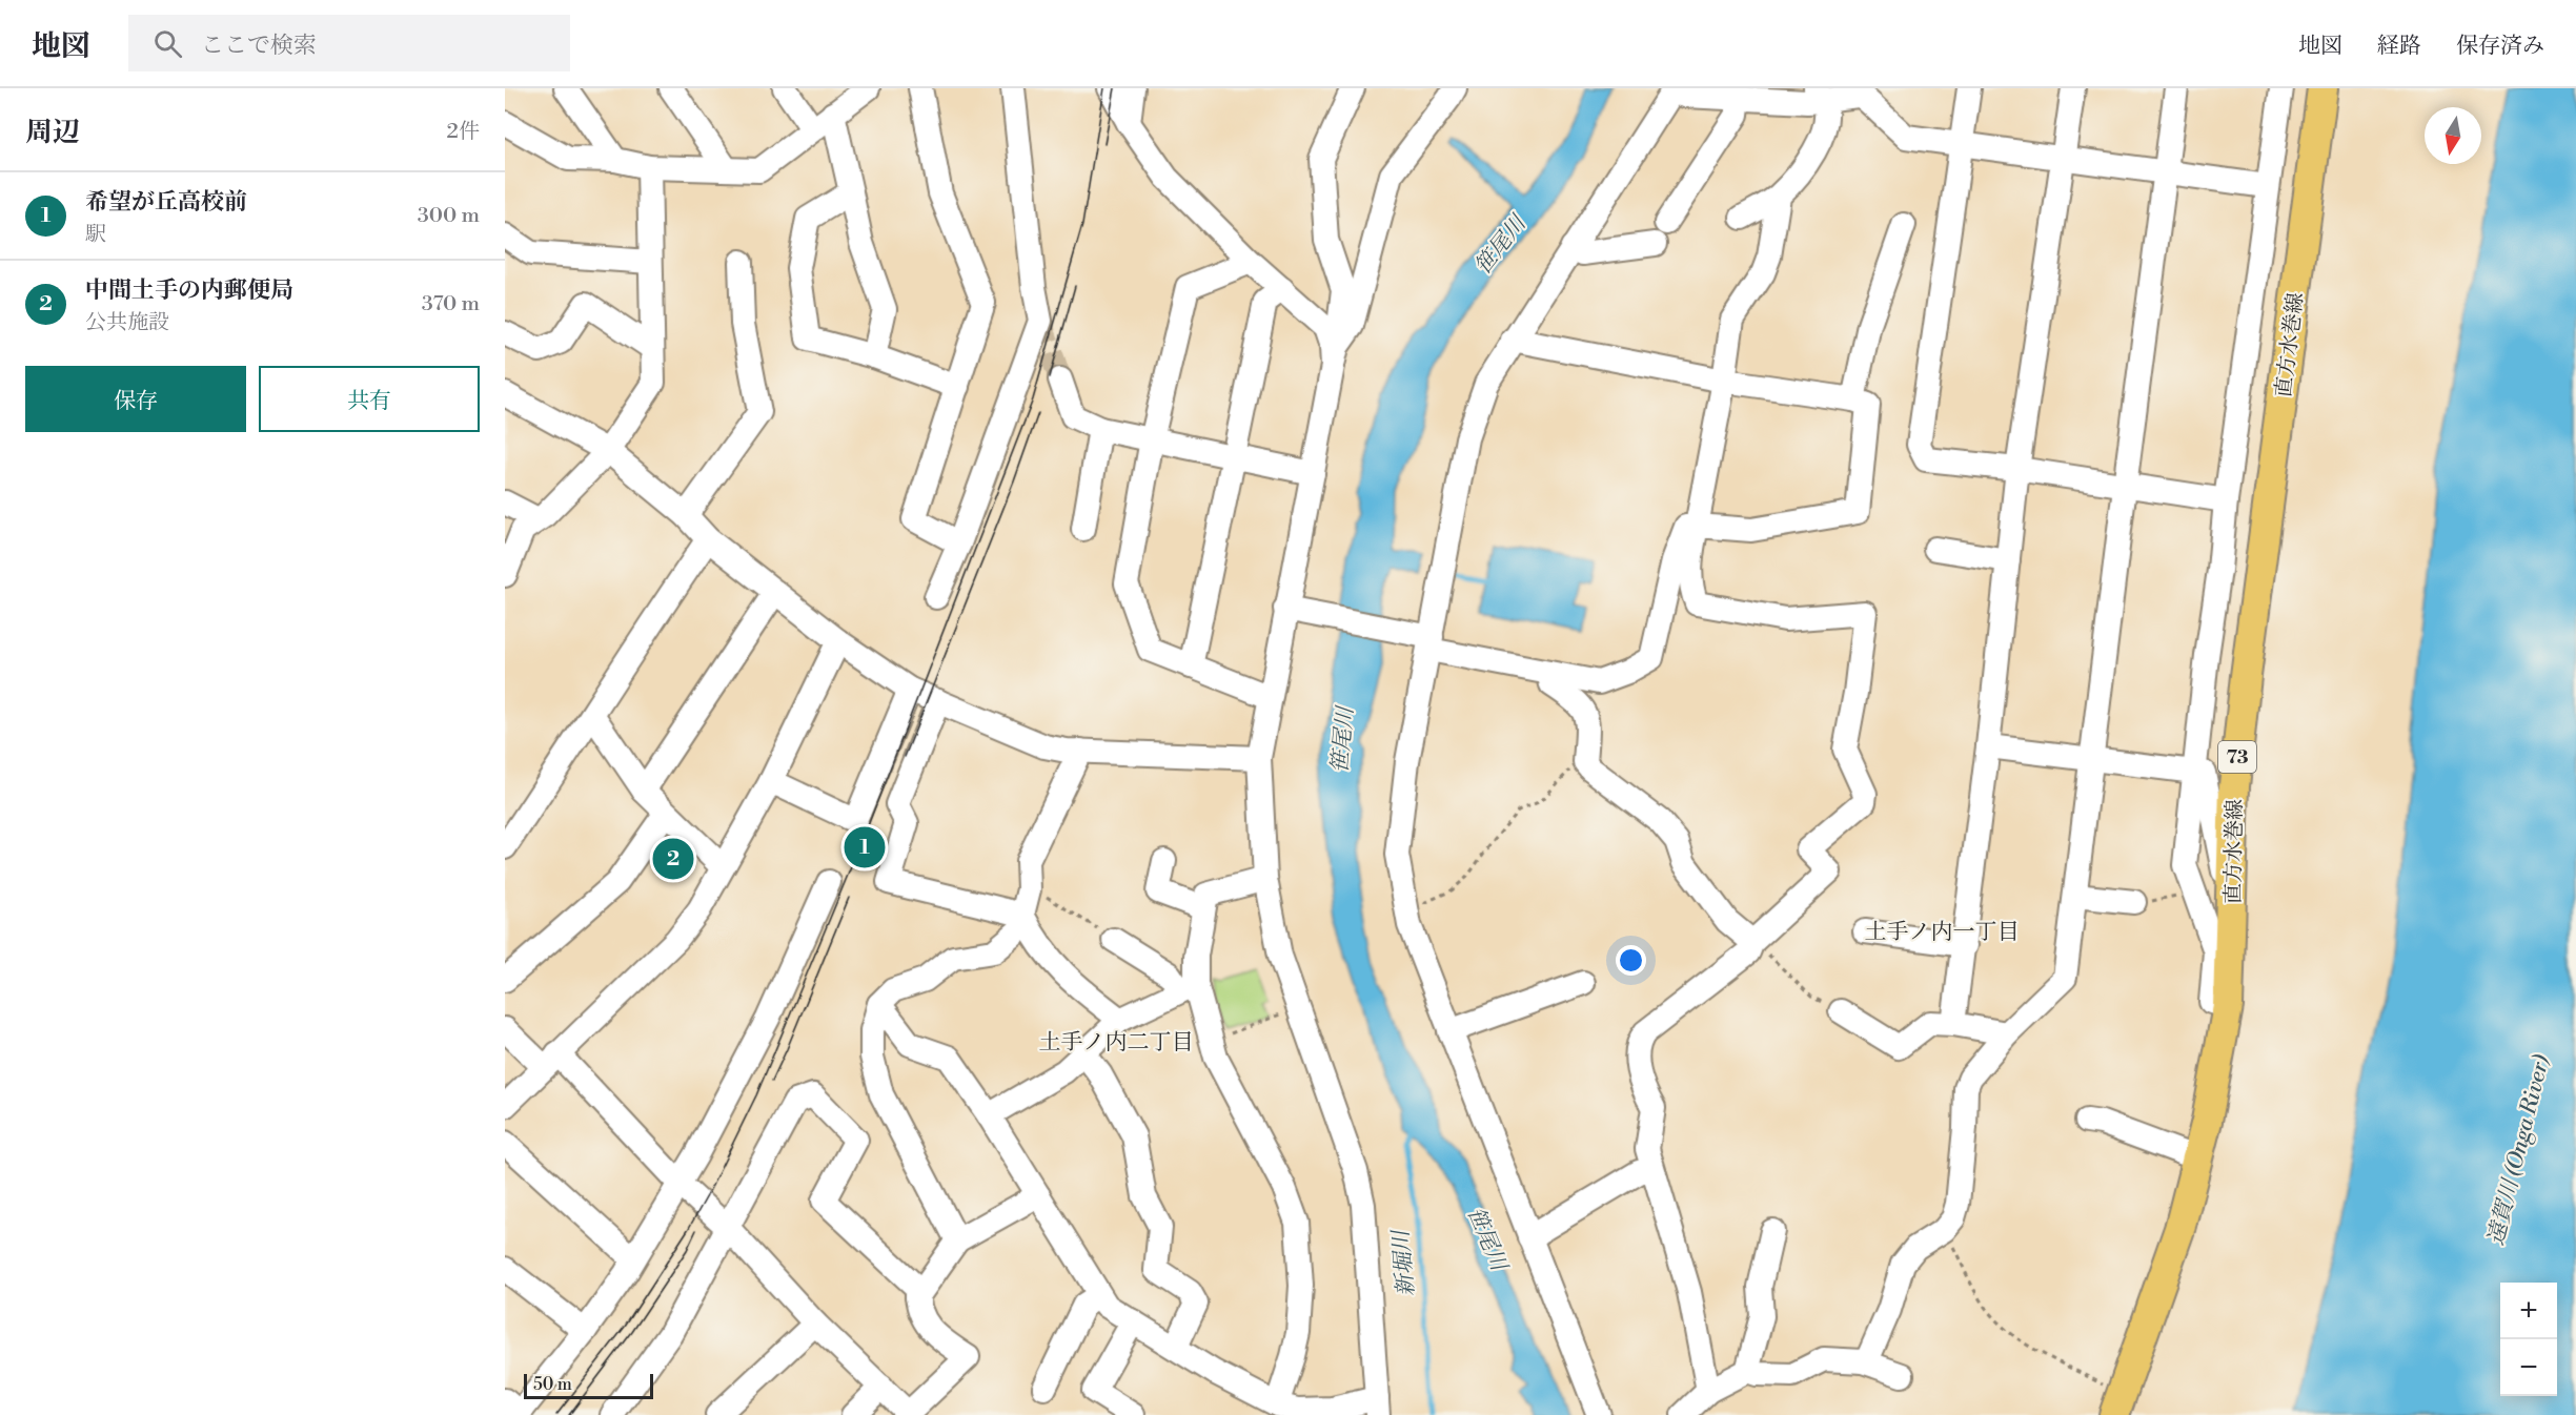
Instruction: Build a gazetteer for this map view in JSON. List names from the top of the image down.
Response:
{
  "streets": {
    "main road": ["直方水巻線", "73"]
  },
  "districts": ["土手ノ内一丁目", "土手ノ内二丁目"],
  "water": ["笹尾川", "遠賀川 (Onga River)", "新堀川"],
  "scale_bar": "50 m",
  "north": "bottom",
  "page": {
    "header": "地図",
    "search": "ここで検索",
    "nav": ["地図", "経路", "保存済み"],
    "heading": ["周辺", "2件"],
    "list": [
      {
        "mark": "1",
        "name": "希望が丘高校前",
        "note": "駅",
        "value": "300 m"
      },
      {
        "mark": "2",
        "name": "中間土手の内郵便局",
        "note": "公共施設",
        "value": "370 m"
      }
    ],
    "buttons": ["保存", "共有"],
    "pins": ["1", "2"],
    "map_buttons": ["+", "−"],
    "scale": "50 m"
  }
}
